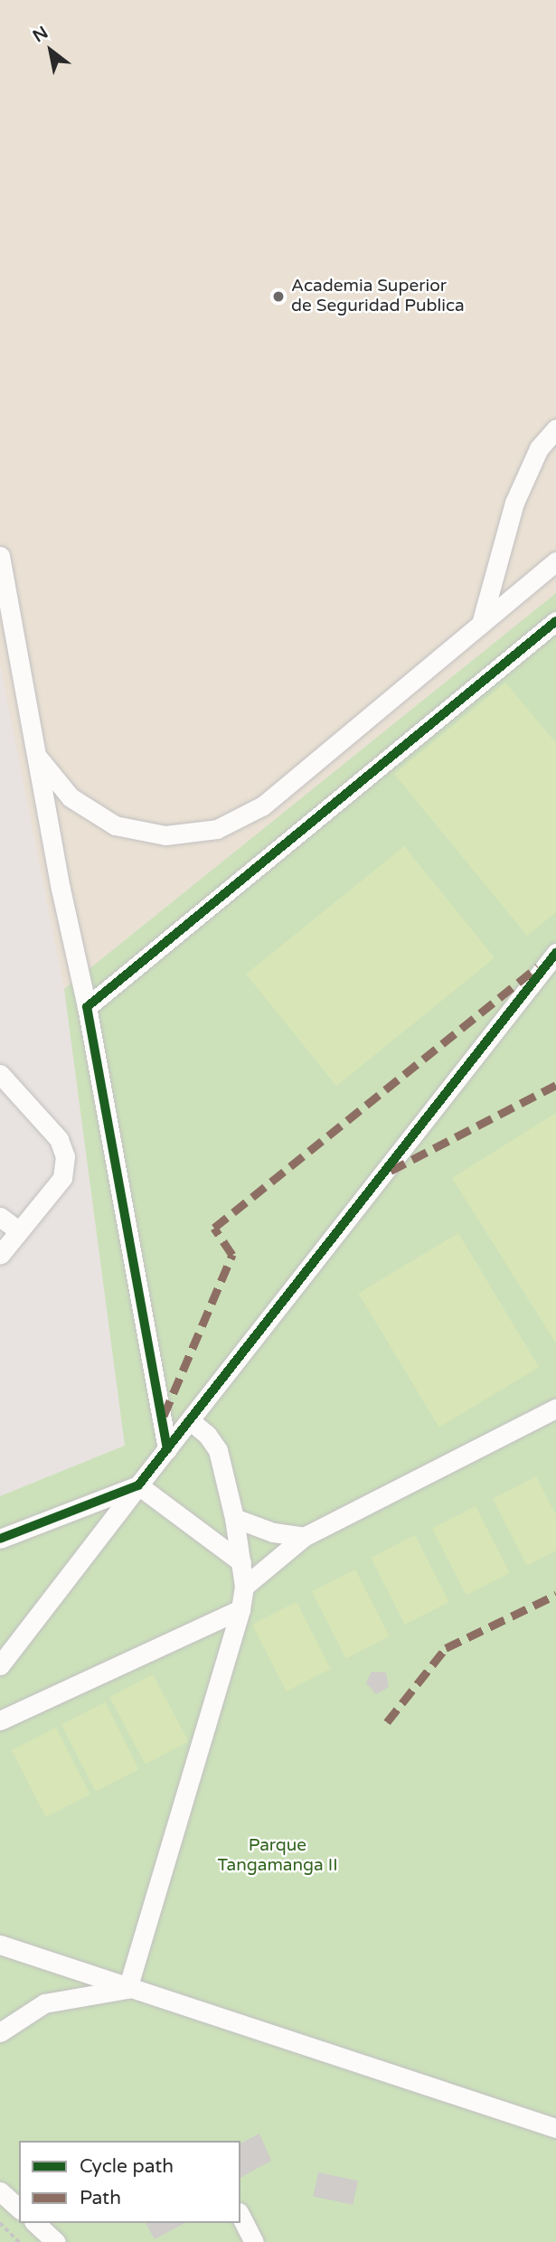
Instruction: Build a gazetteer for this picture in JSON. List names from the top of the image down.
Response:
{
  "parks": ["Parque Tangamanga II"],
  "places": ["Academia Superior de Seguridad Publica"],
  "legend": ["Cycle path", "Path"],
  "north": "top left"
}
